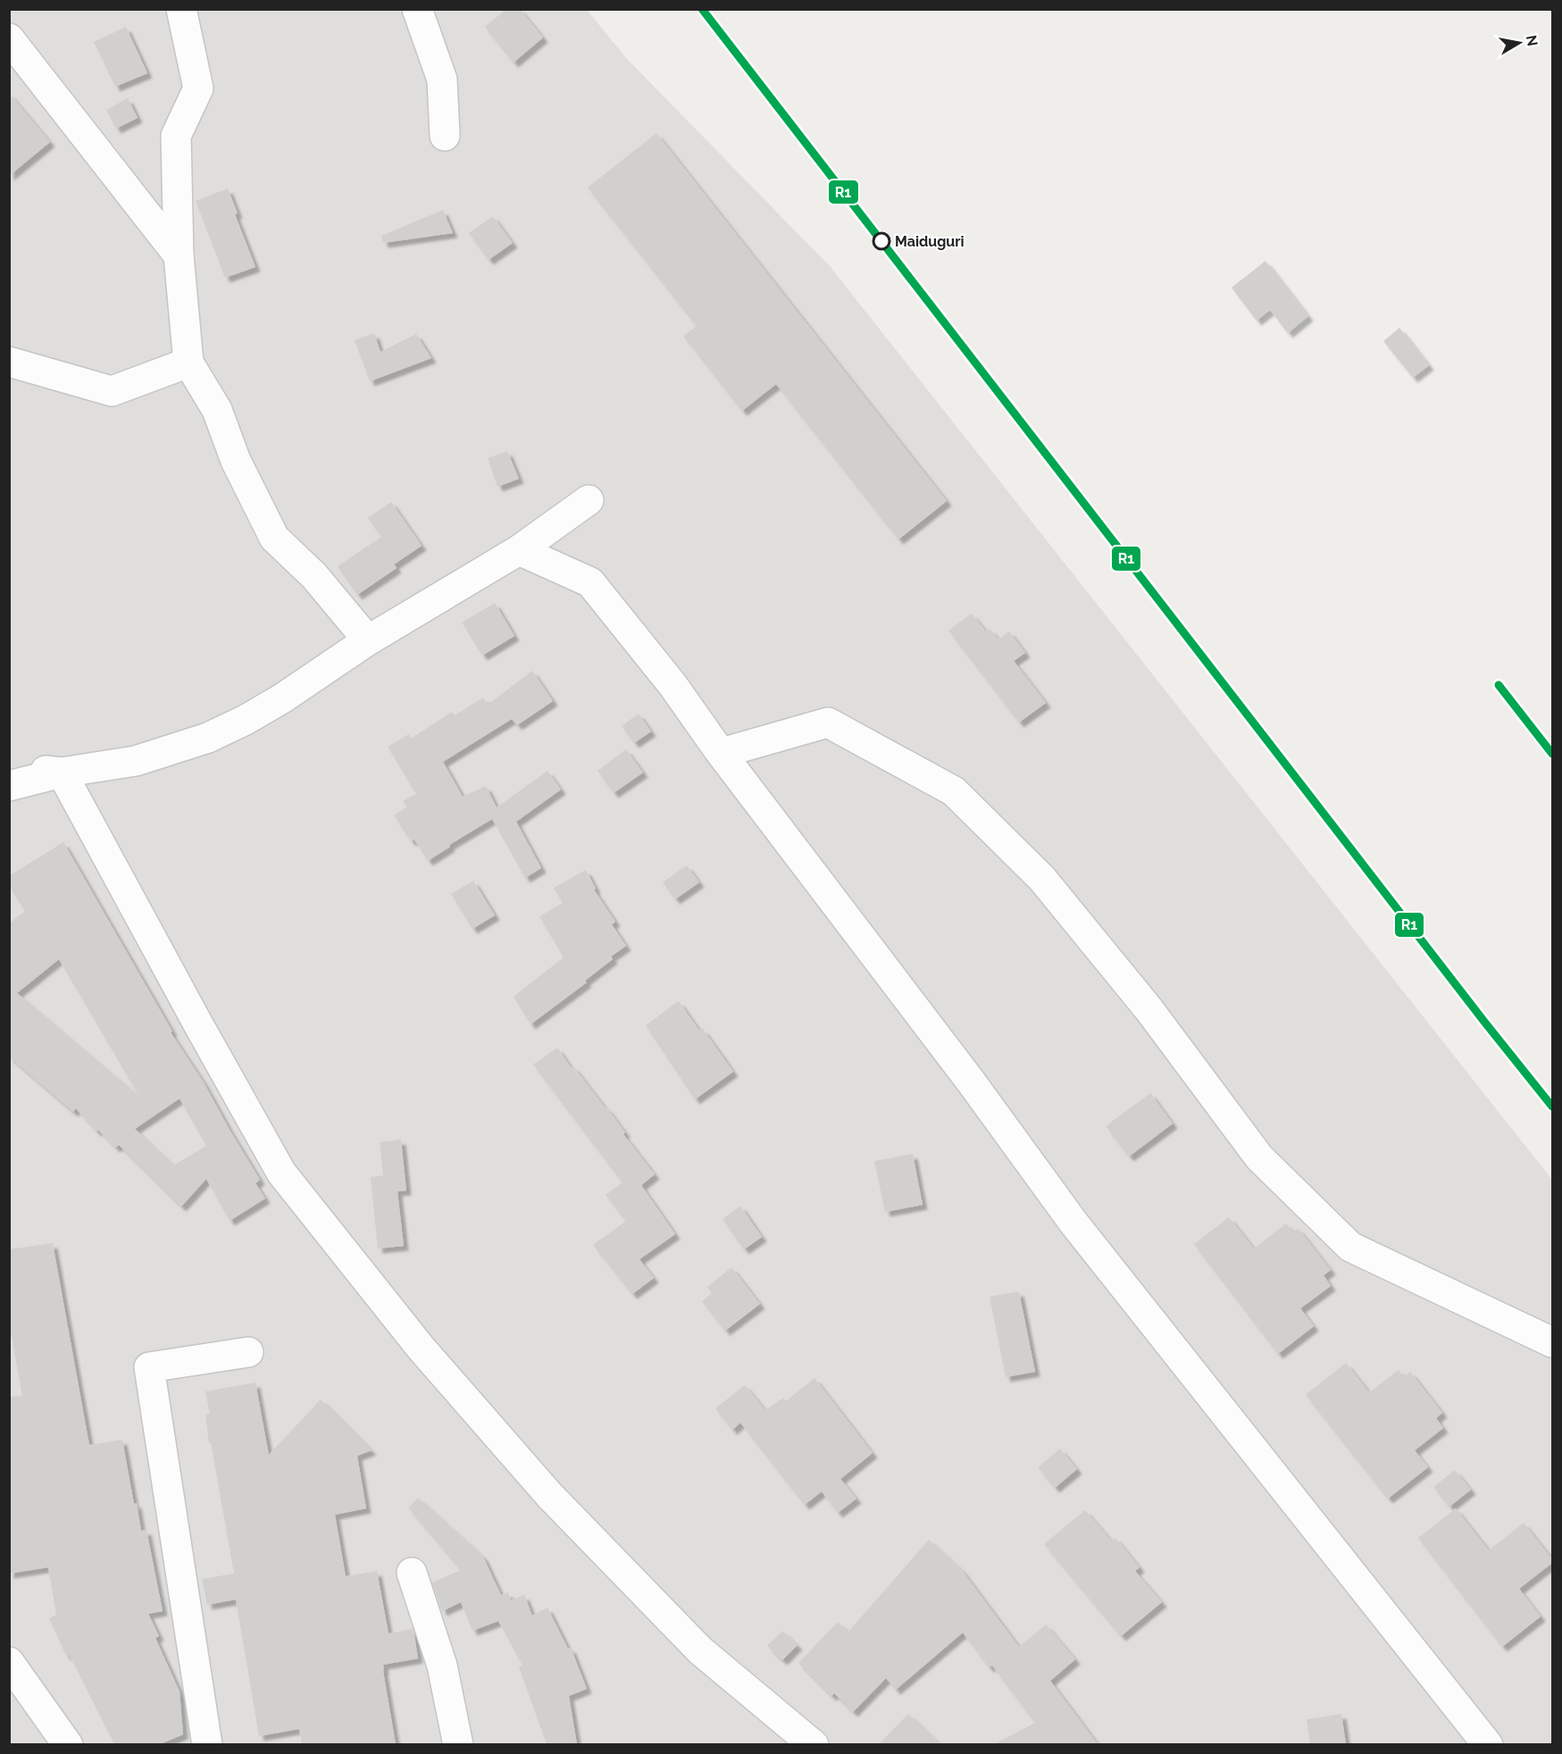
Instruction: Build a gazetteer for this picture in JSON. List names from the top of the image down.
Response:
{
  "places": ["Maiduguri"],
  "lines": ["transit line R1"],
  "north": "right"
}
